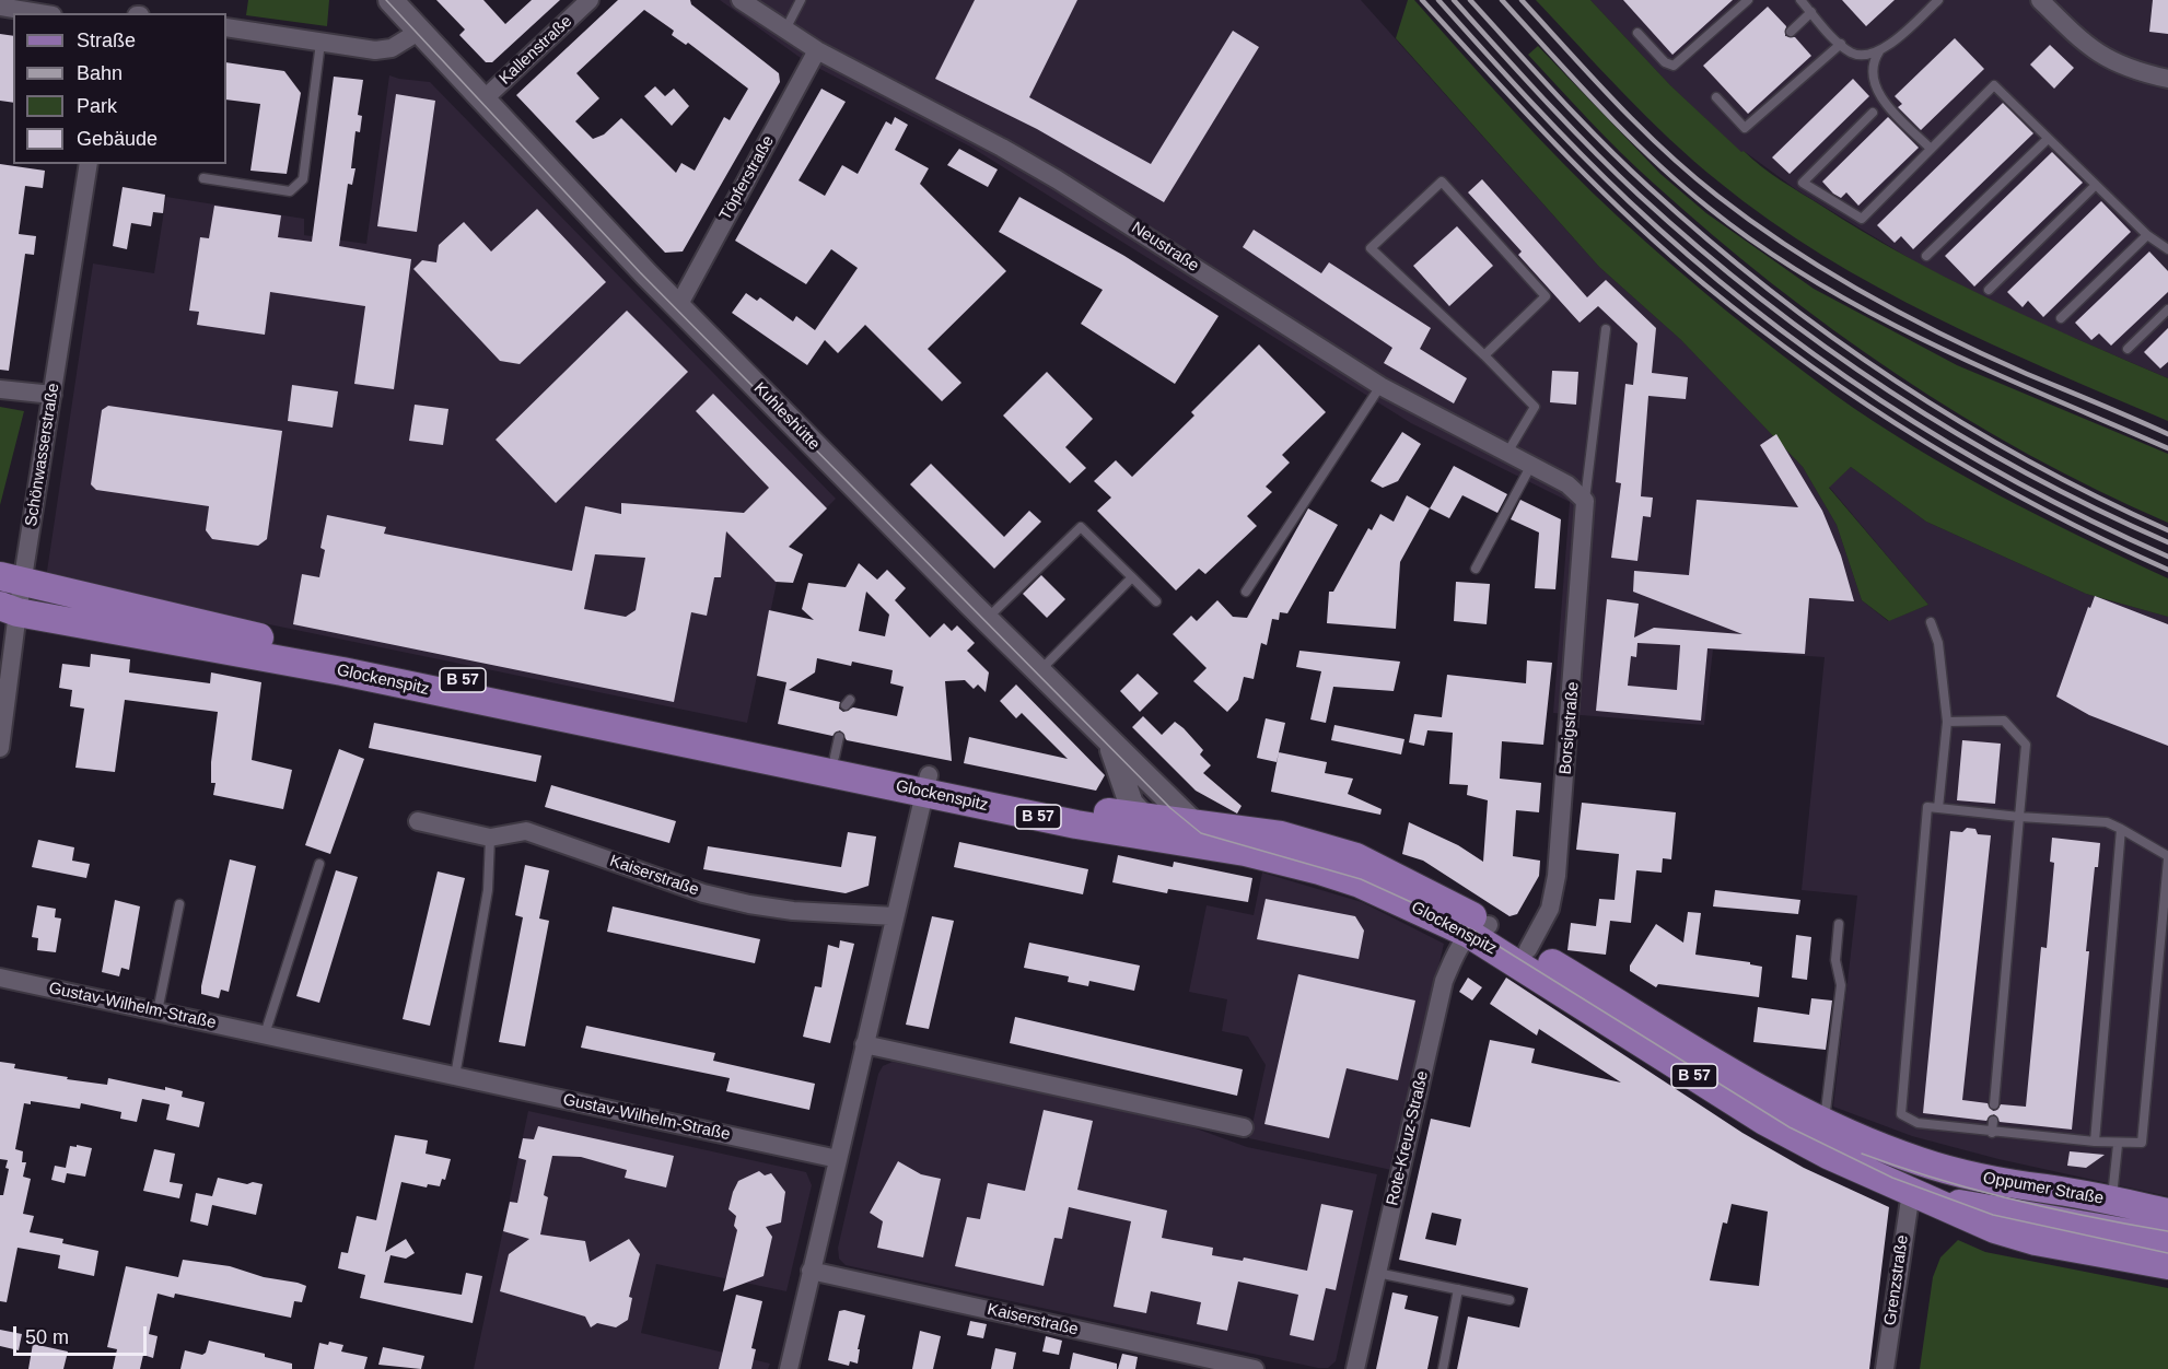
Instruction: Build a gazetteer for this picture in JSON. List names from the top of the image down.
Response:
{
  "streets": {
    "main road": ["Glockenspitz", "B 57", "Oppumer Straße"],
    "street": [
      "Kallenstraße",
      "Töpferstraße",
      "Neustraße",
      "Kuhleshütte",
      "Schönwasserstraße",
      "Borsigstraße",
      "Kaiserstraße",
      "Gustav-Wilhelm-Straße",
      "Rote-Kreuz-Straße",
      "Grenzstraße"
    ]
  },
  "crossings": [
    ["Kallenstraße", "Kuhleshütte"],
    ["Töpferstraße", "Neustraße"],
    ["Töpferstraße", "Kuhleshütte"],
    ["Neustraße", "Borsigstraße"],
    ["Kuhleshütte", "Glockenspitz"],
    ["Schönwasserstraße", "Glockenspitz"],
    ["Glockenspitz", "B 57"],
    ["Glockenspitz", "Borsigstraße"],
    ["Glockenspitz", "Rote-Kreuz-Straße"],
    ["Glockenspitz", "Oppumer Straße"],
    ["Glockenspitz", "Grenzstraße"],
    ["B 57", "Oppumer Straße"],
    ["B 57", "Grenzstraße"],
    ["Oppumer Straße", "Grenzstraße"]
  ],
  "legend": [
    "Straße",
    "Bahn",
    "Park",
    "Gebäude"
  ],
  "scale_bar": "50 m"
}
